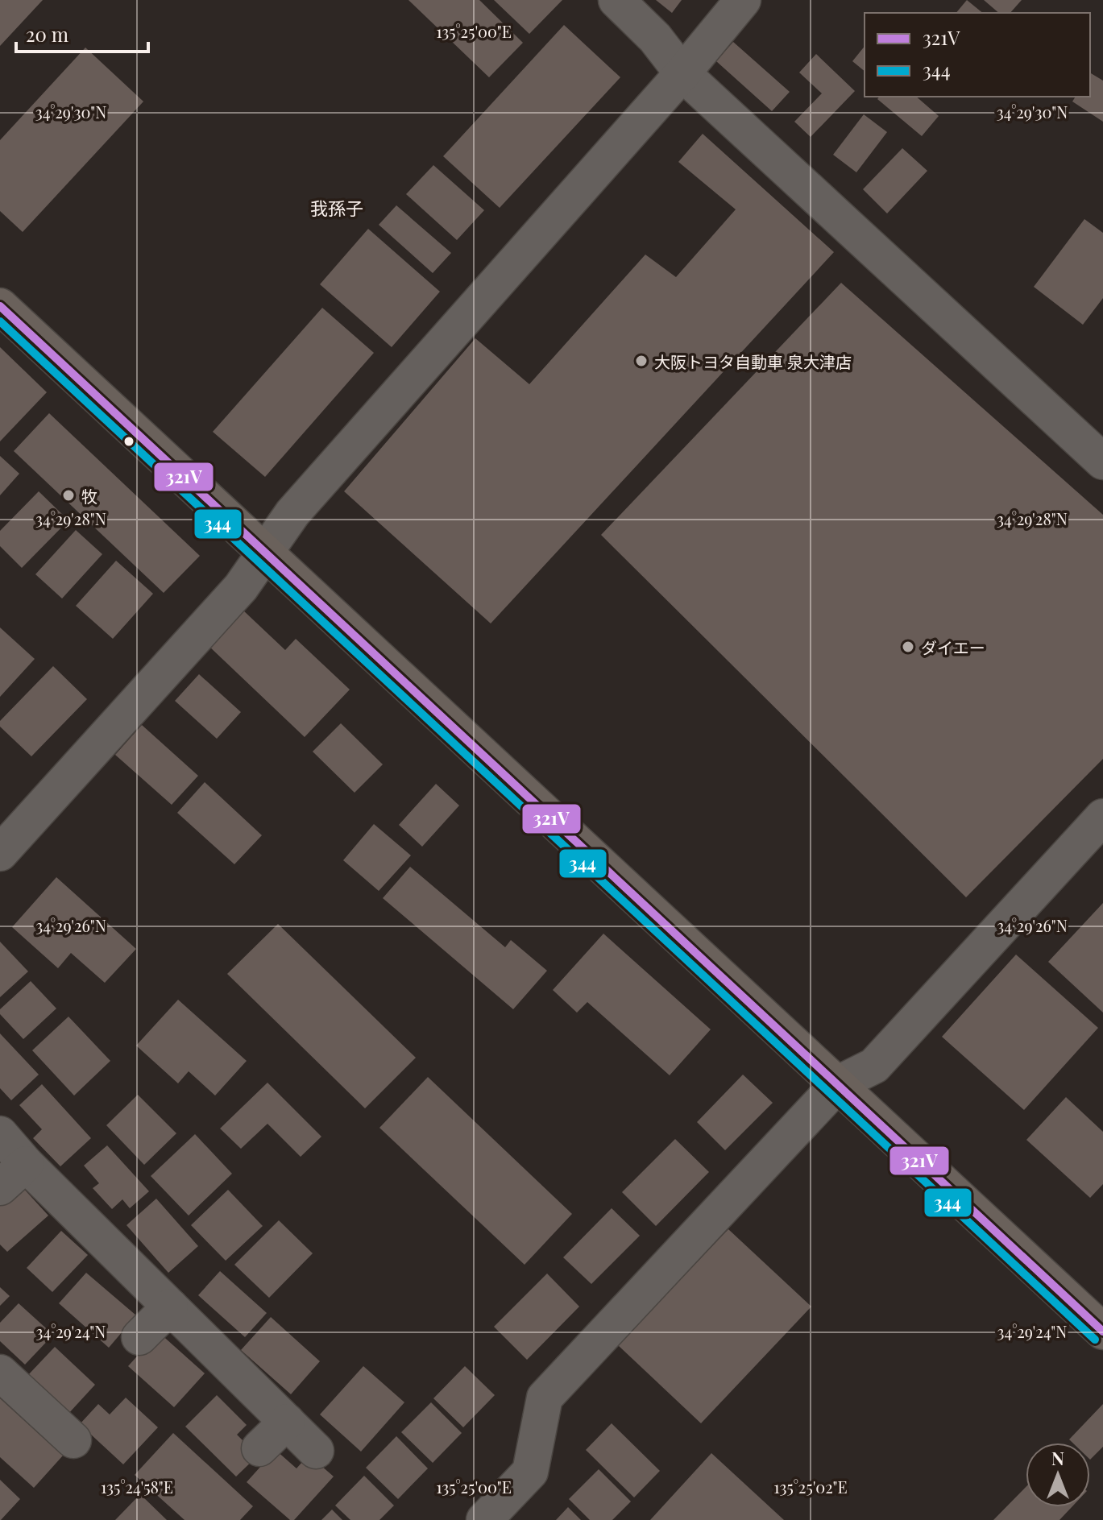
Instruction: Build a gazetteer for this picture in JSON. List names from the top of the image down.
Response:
{
  "districts": ["我孫子"],
  "places": ["大阪トヨタ自動車 泉大津店", "牧", "ダイエー"],
  "lines": ["transit line 321V", "transit line 344"],
  "legend": ["321V", "344"],
  "scale_bar": "20 m",
  "north": "top",
  "coordinates": [
    "135°25'00\"E",
    "34°29'30\"N",
    "34°29'28\"N",
    "34°29'26\"N",
    "34°29'24\"N",
    "135°24'58\"E",
    "135°25'02\"E"
  ]
}
